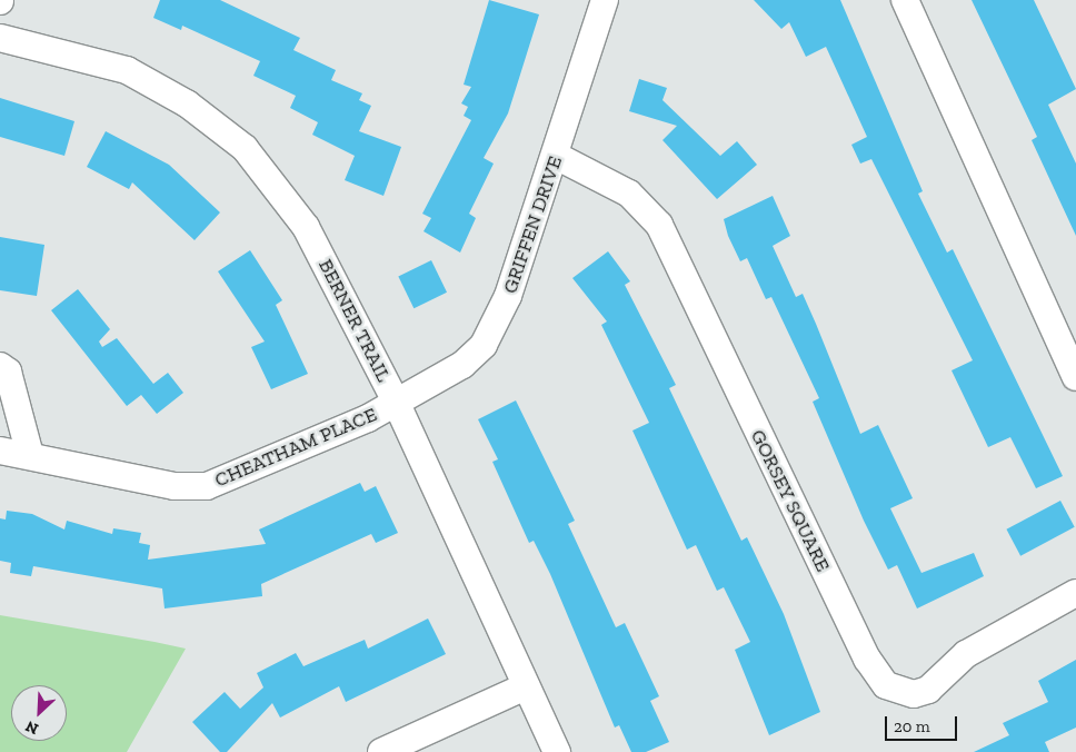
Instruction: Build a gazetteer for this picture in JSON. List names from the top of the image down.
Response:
{
  "streets": {
    "street": [
      "GRIFFEN DRIVE",
      "BERNER TRAIL",
      "CHEATHAM PLACE",
      "GORSEY SQUARE"
    ]
  },
  "crossings": [
    ["GRIFFEN DRIVE", "BERNER TRAIL"],
    ["GRIFFEN DRIVE", "CHEATHAM PLACE"],
    ["GRIFFEN DRIVE", "GORSEY SQUARE"],
    ["BERNER TRAIL", "CHEATHAM PLACE"]
  ],
  "scale_bar": "20 m",
  "north": "bottom left"
}
